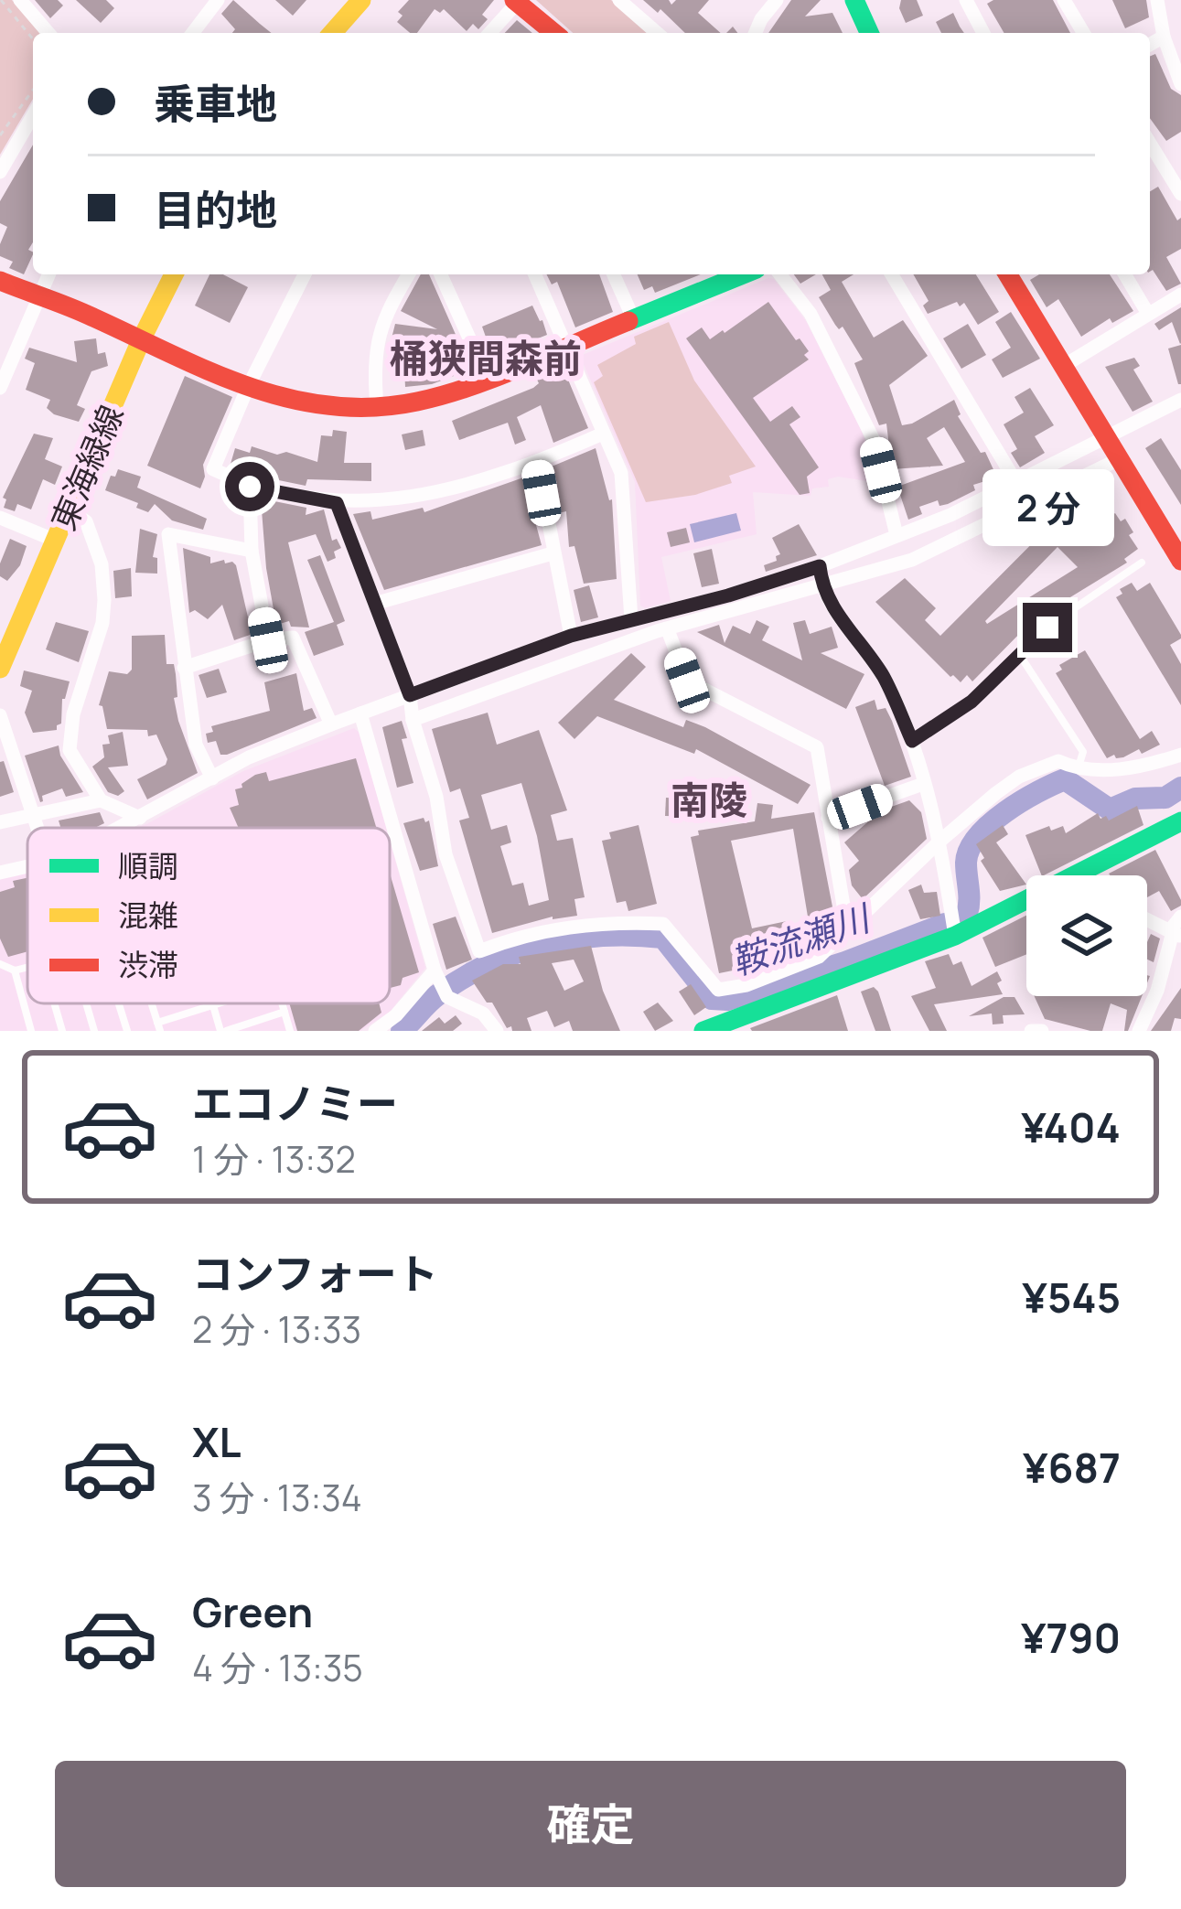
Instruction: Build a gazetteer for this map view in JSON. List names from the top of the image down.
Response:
{
  "streets": {
    "street": ["東海緑線"]
  },
  "districts": ["桶狭間森前", "南陵"],
  "water": ["鞍流瀬川"],
  "legend": ["順調", "混雑", "渋滞"],
  "page": {
    "banner": ["乗車地", "目的地"],
    "bubble": "2 分",
    "list": [
      {
        "name": "エコノミー",
        "note": "1 分 · 13:32",
        "value": "¥404"
      },
      {
        "name": "コンフォート",
        "note": "2 分 · 13:33",
        "value": "¥545"
      },
      {
        "name": "XL",
        "note": "3 分 · 13:34",
        "value": "¥687"
      },
      {
        "name": "Green",
        "note": "4 分 · 13:35",
        "value": "¥790"
      }
    ],
    "buttons": "確定"
  }
}
